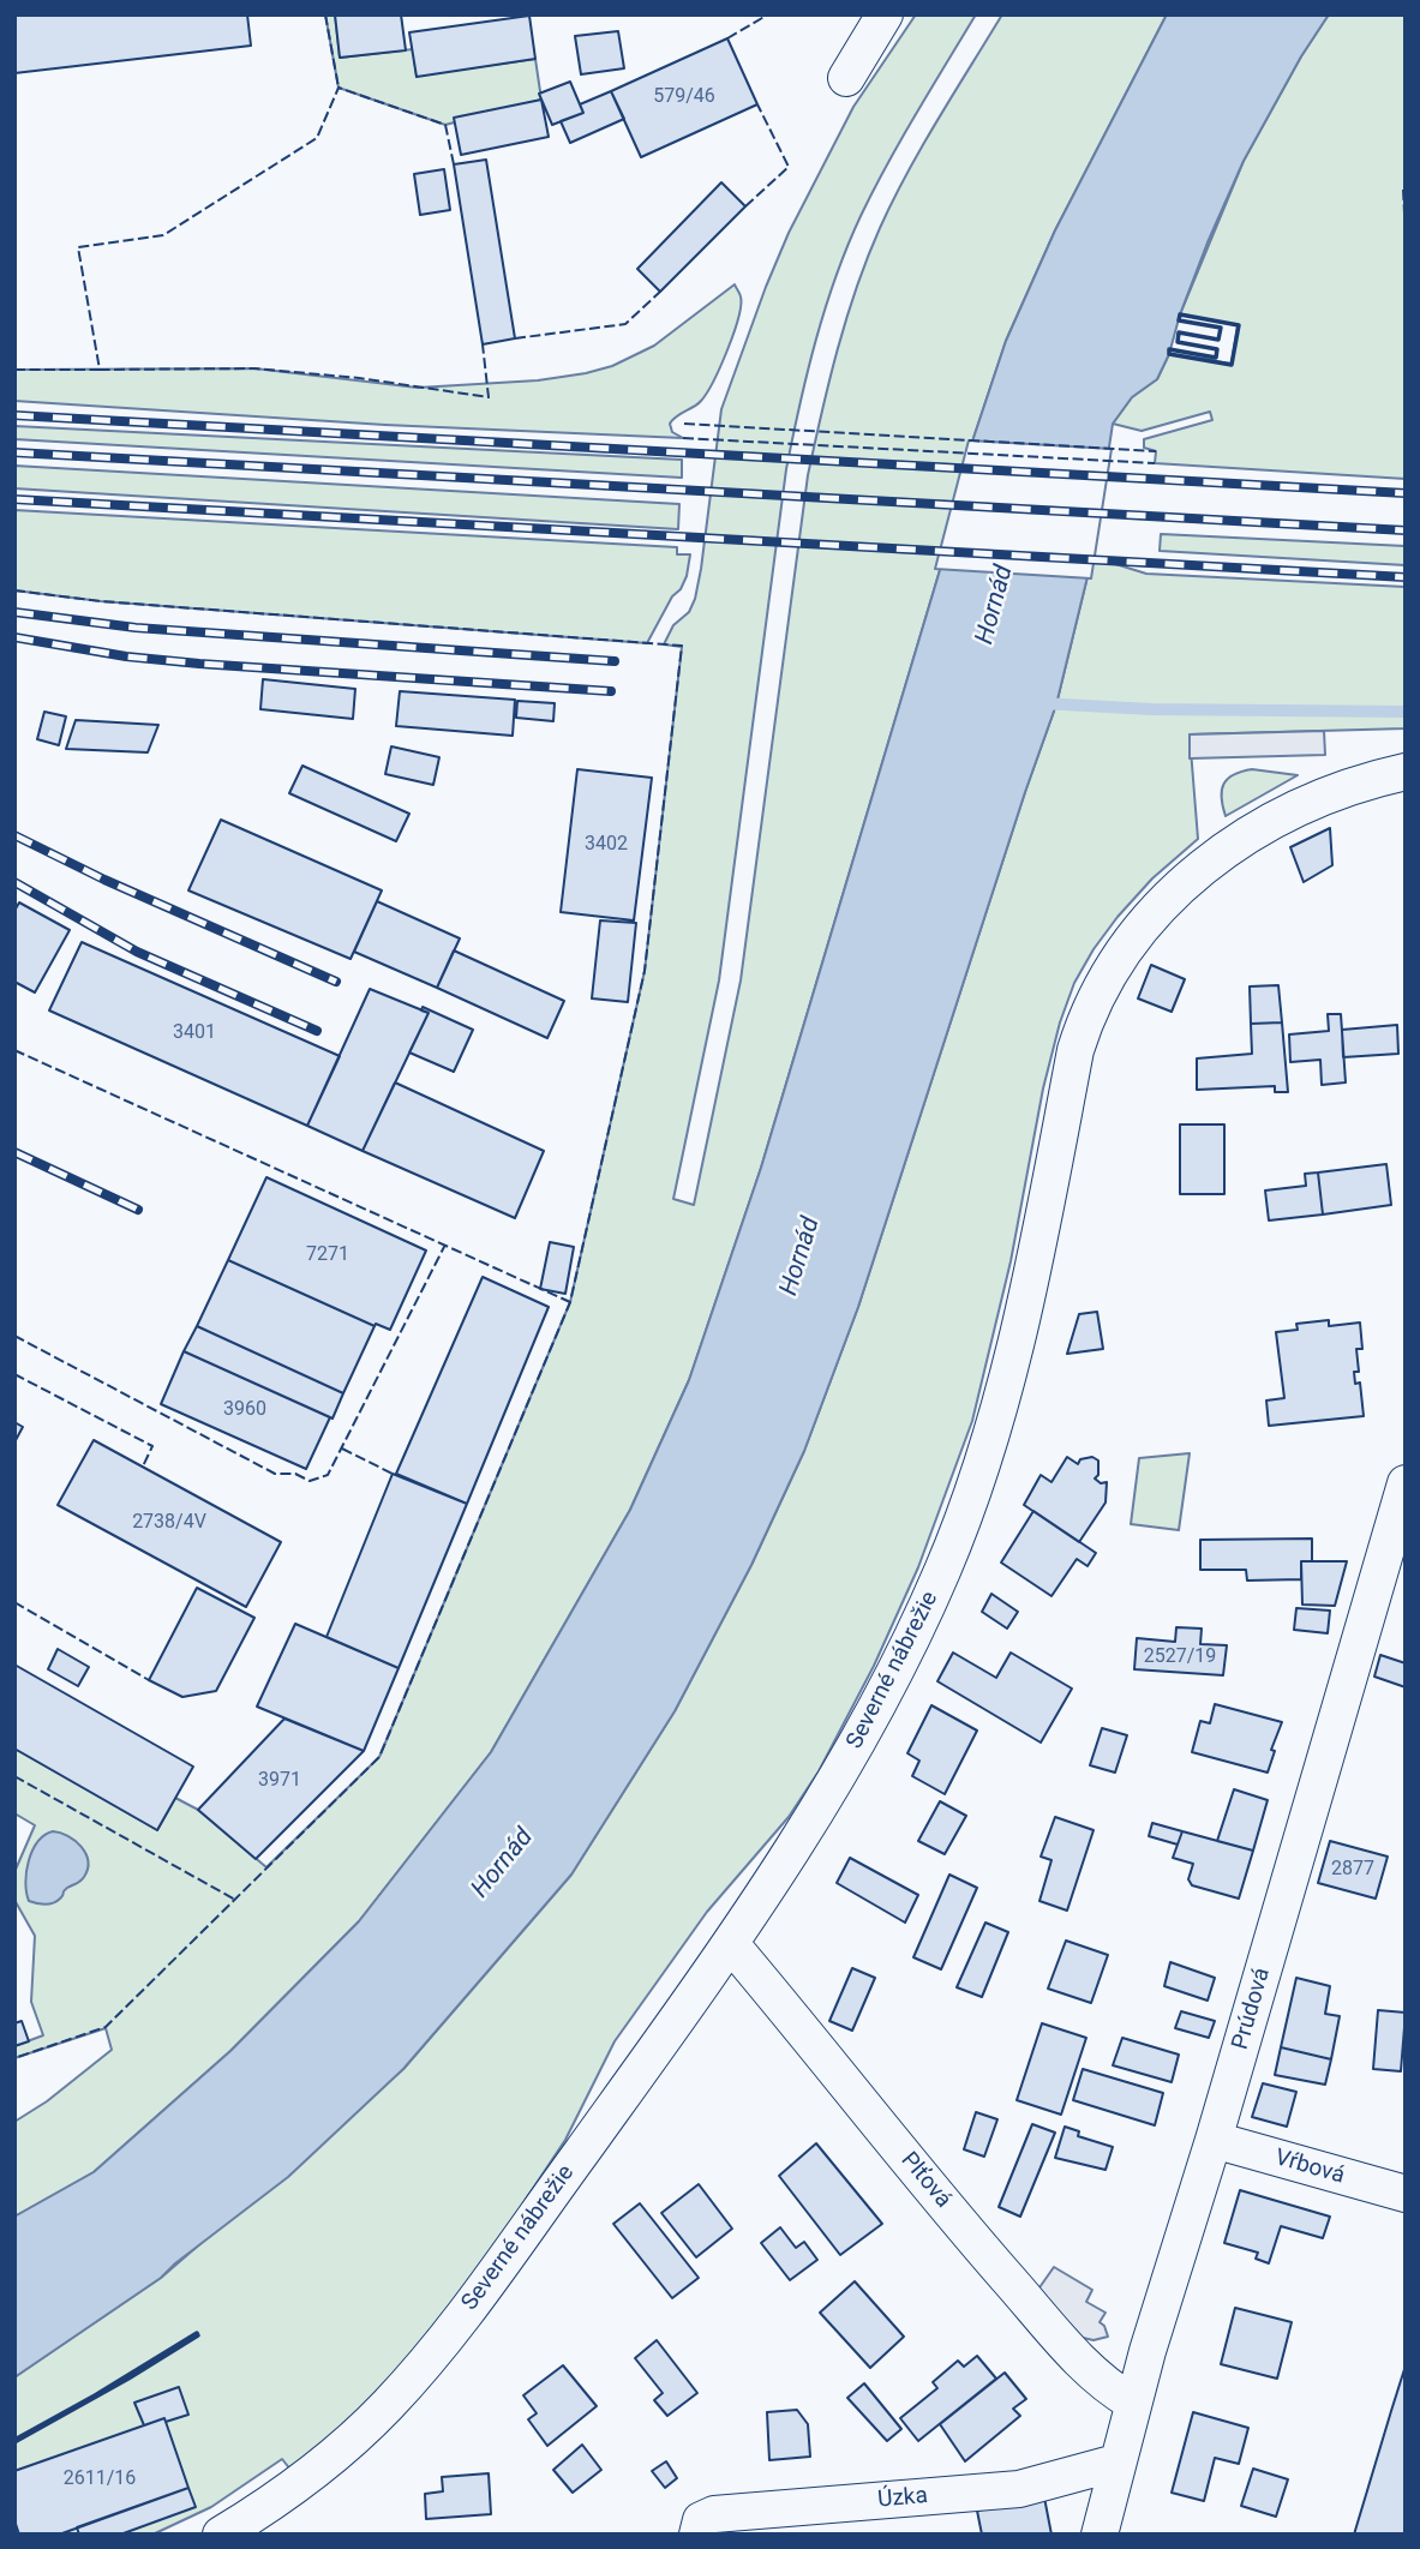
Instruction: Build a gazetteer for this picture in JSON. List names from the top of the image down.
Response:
{
  "streets": {
    "street": [
      "Severné nábrežie",
      "Prúdová",
      "Vŕbová",
      "Plťová",
      "Úzka"
    ]
  },
  "crossings": [
    ["Severné nábrežie", "Plťová"],
    ["Prúdová", "Vŕbová"],
    ["Prúdová", "Plťová"],
    ["Prúdová", "Úzka"]
  ],
  "water": ["Hornád"],
  "house_numbers": [
    "579/46",
    "3402",
    "3401",
    "7271",
    "3960",
    "2738/4V",
    "2527/19",
    "3971",
    "2877",
    "2611/16"
  ]
}
